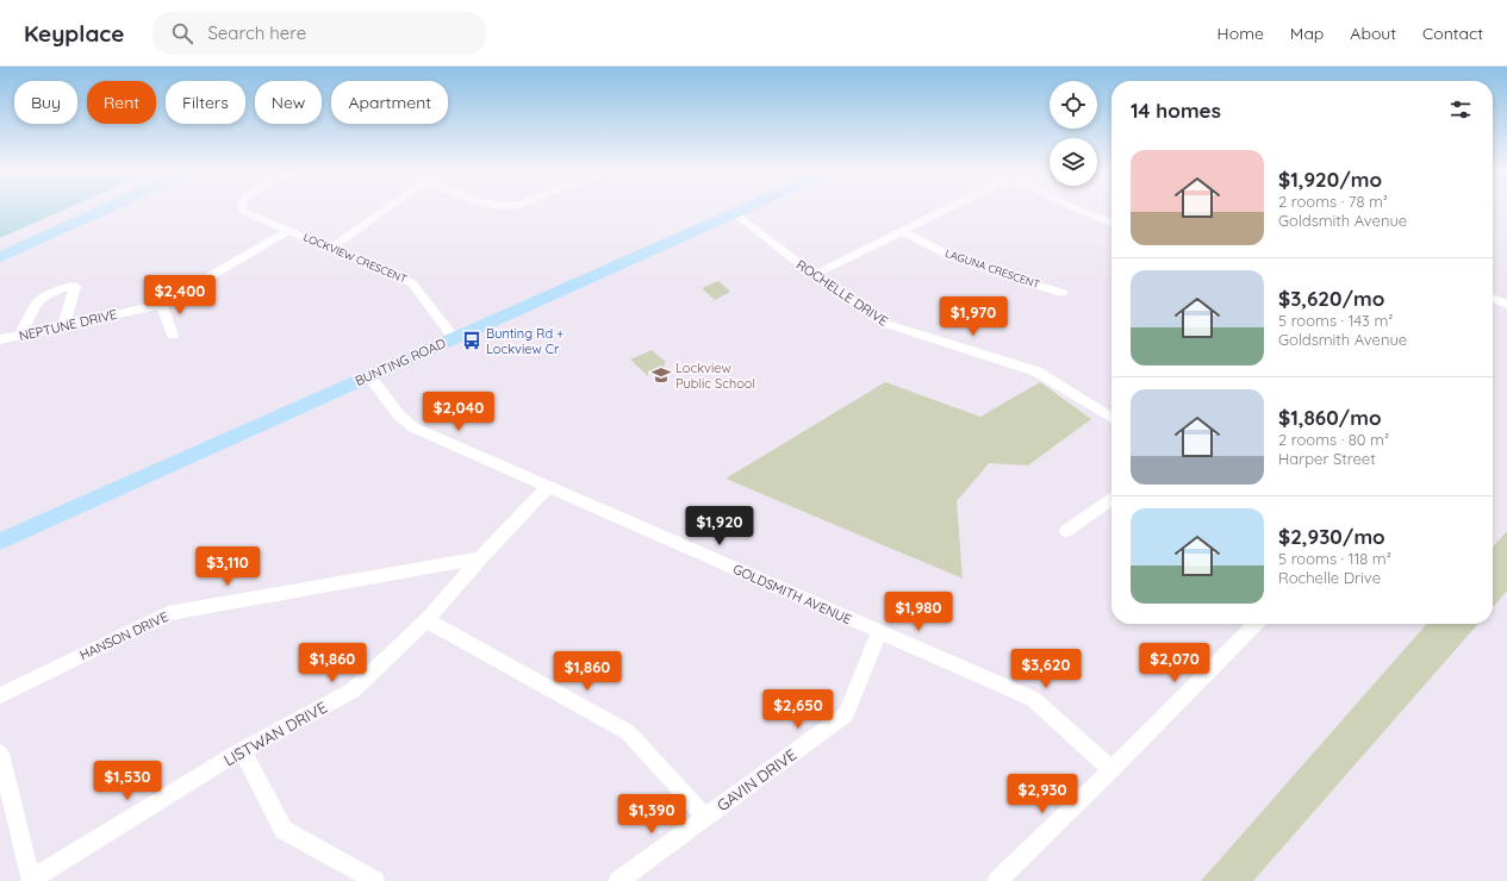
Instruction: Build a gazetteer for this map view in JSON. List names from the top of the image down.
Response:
{
  "streets": {
    "main road": ["BUNTING ROAD"],
    "street": [
      "LOCKVIEW CRESCENT",
      "LAGUNA CRESCENT",
      "ROCHELLE DRIVE",
      "NEPTUNE DRIVE",
      "GOLDSMITH AVENUE",
      "HANSON DRIVE",
      "LISTWAN DRIVE",
      "GAVIN DRIVE"
    ]
  },
  "crossings": [
    ["LOCKVIEW CRESCENT", "NEPTUNE DRIVE"],
    ["LOCKVIEW CRESCENT", "BUNTING ROAD"],
    ["ROCHELLE DRIVE", "BUNTING ROAD"],
    ["BUNTING ROAD", "GOLDSMITH AVENUE"],
    ["GOLDSMITH AVENUE", "LISTWAN DRIVE"],
    ["GOLDSMITH AVENUE", "GAVIN DRIVE"],
    ["HANSON DRIVE", "LISTWAN DRIVE"]
  ],
  "places": {
    "bus stop": ["Bunting Rd + Lockview Cr"],
    "school or university": ["Lockview Public School"]
  },
  "page": {
    "header": "Keyplace",
    "search": "Search here",
    "nav": [
      "Home",
      "Map",
      "About",
      "Contact"
    ],
    "chip": [
      "Buy",
      "Rent",
      "Filters",
      "New",
      "Apartment"
    ],
    "heading": "14 homes",
    "list": [
      {
        "name": "$1,920/mo",
        "note": "2 rooms · 78 m² · Goldsmith Avenue"
      },
      {
        "name": "$3,620/mo",
        "note": "5 rooms · 143 m² · Goldsmith Avenue"
      },
      {
        "name": "$1,860/mo",
        "note": "2 rooms · 80 m² · Harper Street"
      },
      {
        "name": "$2,930/mo",
        "note": "5 rooms · 118 m² · Rochelle Drive"
      }
    ],
    "price": [
      "$2,400",
      "$1,970",
      "$2,040",
      "$1,920",
      "$3,110",
      "$1,980",
      "$1,860",
      "$2,070",
      "$3,620",
      "$1,860",
      "$2,650",
      "$1,530",
      "$2,930",
      "$1,390"
    ]
  }
}
